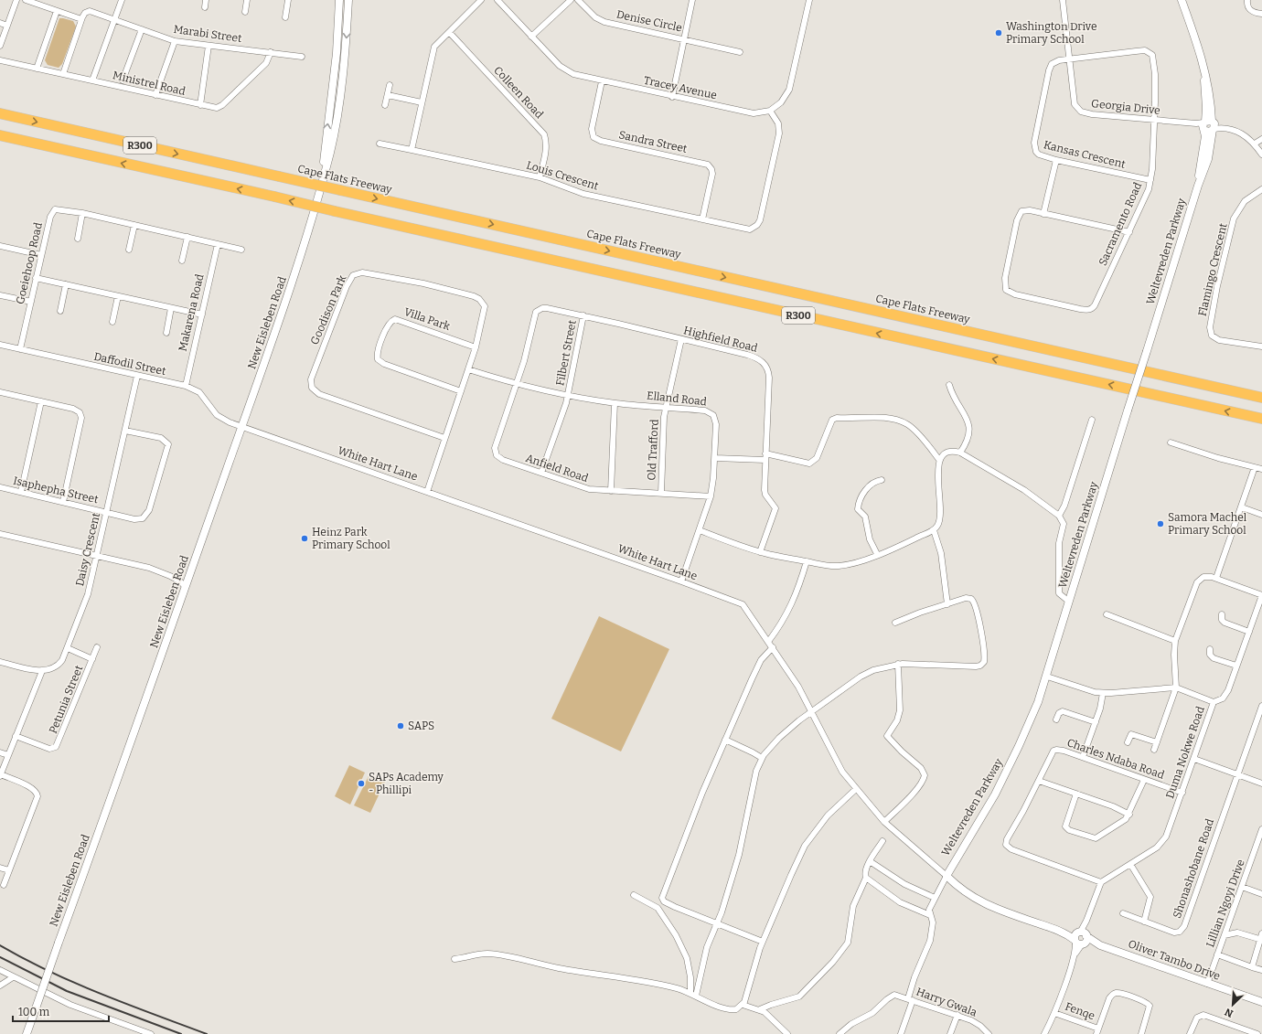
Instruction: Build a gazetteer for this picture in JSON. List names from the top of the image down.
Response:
{
  "streets": {
    "highway": ["R300", "Cape Flats Freeway"],
    "street": [
      "Denise Circle",
      "Marabi Street",
      "Ministrel Road",
      "Tracey Avenue",
      "Colleen Road",
      "Georgia Drive",
      "Sandra Street",
      "Kansas Crescent",
      "Louis Crescent",
      "Sacramento Road",
      "Weltevreden Parkway",
      "Goeiehoop Road",
      "Flamingo Crescent",
      "Goodison Park",
      "Makarena Road",
      "Villa Park",
      "New Eisleben Road",
      "Highfield Road",
      "Filbert Street",
      "Daffodil Street",
      "Elland Road",
      "Old Trafford",
      "White Hart Lane",
      "Anfield Road",
      "Isaphepha Street",
      "Daisy Crescent",
      "Petunia Street",
      "Duma Nokwe Road",
      "Charles Ndaba Road",
      "Shonashobane Road",
      "Lillian Ngoyi Drive",
      "Oliver Tambo Drive",
      "Harry Gwala",
      "Fenqe"
    ]
  },
  "crossings": [
    ["Marabi Street", "Ministrel Road"],
    ["Tracey Avenue", "Sandra Street"],
    ["Tracey Avenue", "Louis Crescent"],
    ["Colleen Road", "Louis Crescent"],
    ["Georgia Drive", "Kansas Crescent"],
    ["Georgia Drive", "Sacramento Road"],
    ["Georgia Drive", "Weltevreden Parkway"],
    ["Sandra Street", "Louis Crescent"],
    ["Kansas Crescent", "Sacramento Road"],
    ["Weltevreden Parkway", "White Hart Lane"],
    ["Weltevreden Parkway", "Duma Nokwe Road"],
    ["Weltevreden Parkway", "Oliver Tambo Drive"],
    ["Goeiehoop Road", "Makarena Road"],
    ["Goeiehoop Road", "Daffodil Street"],
    ["Goodison Park", "Villa Park"],
    ["Makarena Road", "Daffodil Street"],
    ["New Eisleben Road", "Daffodil Street"],
    ["New Eisleben Road", "White Hart Lane"],
    ["Highfield Road", "Filbert Street"],
    ["Highfield Road", "Old Trafford"],
    ["Filbert Street", "Elland Road"],
    ["Filbert Street", "Anfield Road"],
    ["Daffodil Street", "White Hart Lane"],
    ["Daffodil Street", "Daisy Crescent"],
    ["Elland Road", "Old Trafford"],
    ["Elland Road", "White Hart Lane"],
    ["Elland Road", "Anfield Road"],
    ["Old Trafford", "Anfield Road"],
    ["White Hart Lane", "Oliver Tambo Drive"],
    ["Isaphepha Street", "Daisy Crescent"],
    ["Daisy Crescent", "Petunia Street"],
    ["Duma Nokwe Road", "Charles Ndaba Road"],
    ["Lillian Ngoyi Drive", "Oliver Tambo Drive"]
  ],
  "places": [
    "Washington Drive Primary School",
    "Samora Machel Primary School",
    "Heinz Park Primary School",
    "SAPS",
    "SAPs Academy - Phillipi"
  ],
  "scale_bar": "100 m",
  "north": "bottom left"
}
